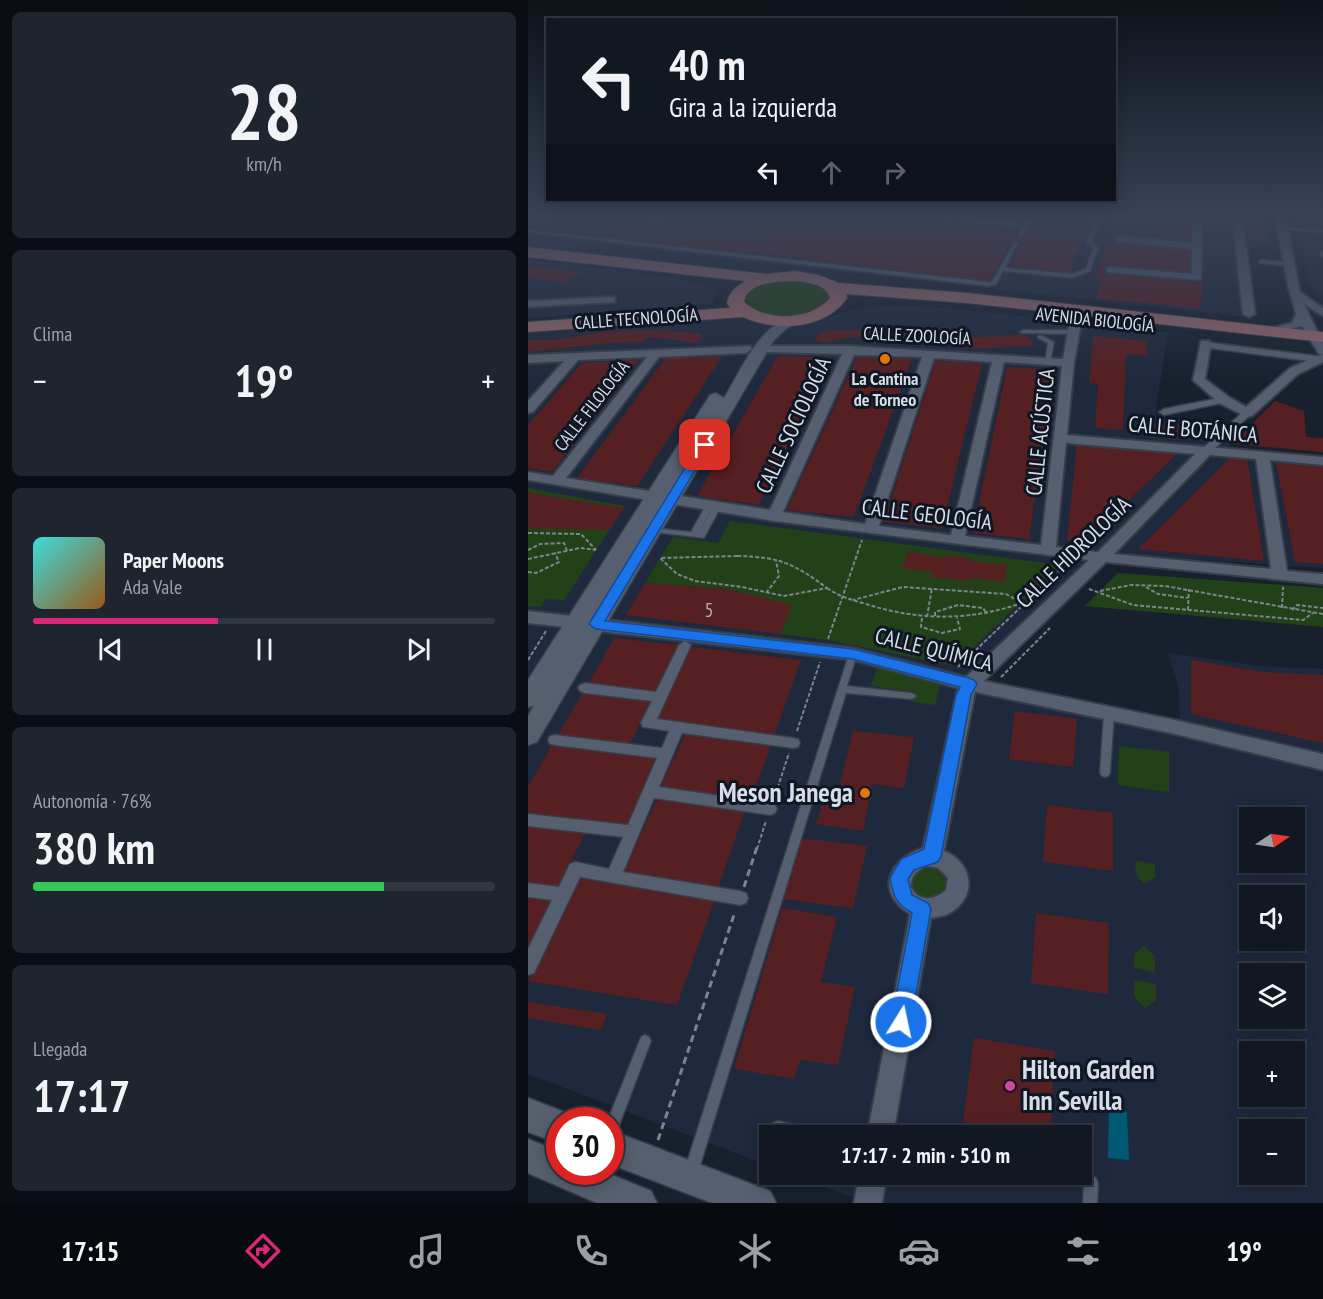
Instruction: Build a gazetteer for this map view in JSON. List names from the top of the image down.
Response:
{
  "streets": {
    "main road": ["CALLE TECNOLOGÍA", "AVENIDA BIOLOGÍA"],
    "street": [
      "CALLE ZOOLOGÍA",
      "CALLE FILOLOGÍA",
      "CALLE SOCIOLOGÍA",
      "CALLE BOTÁNICA",
      "CALLE ACÚSTICA",
      "CALLE GEOLOGÍA",
      "CALLE HIDROLOGÍA",
      "CALLE QUÍMICA"
    ]
  },
  "crossings": [
    ["CALLE TECNOLOGÍA", "AVENIDA BIOLOGÍA"],
    ["AVENIDA BIOLOGÍA", "CALLE ACÚSTICA"],
    ["CALLE ZOOLOGÍA", "CALLE FILOLOGÍA"],
    ["CALLE ZOOLOGÍA", "CALLE SOCIOLOGÍA"],
    ["CALLE ZOOLOGÍA", "CALLE ACÚSTICA"],
    ["CALLE FILOLOGÍA", "CALLE GEOLOGÍA"],
    ["CALLE SOCIOLOGÍA", "CALLE GEOLOGÍA"],
    ["CALLE BOTÁNICA", "CALLE ACÚSTICA"],
    ["CALLE BOTÁNICA", "CALLE HIDROLOGÍA"],
    ["CALLE ACÚSTICA", "CALLE GEOLOGÍA"],
    ["CALLE GEOLOGÍA", "CALLE HIDROLOGÍA"],
    ["CALLE HIDROLOGÍA", "CALLE QUÍMICA"]
  ],
  "places": ["La Cantina de Torneo", "Meson Janega", "Hilton Garden Inn Sevilla"],
  "house_numbers": ["5"],
  "north": "right",
  "page": {
    "tile": [
      ["28", "km/h"],
      "Clima",
      ["Autonomía · 76%", "380 km"],
      ["Llegada", "17:17"]
    ],
    "turn": ["40 m", "Gira a la izquierda"],
    "heat": ["−", "19°", "+"],
    "song": ["Paper Moons", "Ada Vale"],
    "map_buttons": ["+", "−"],
    "limit": "30",
    "trip": "17:17 · 2 min · 510 m",
    "tabs": ["17:15", "19°"]
  }
}
